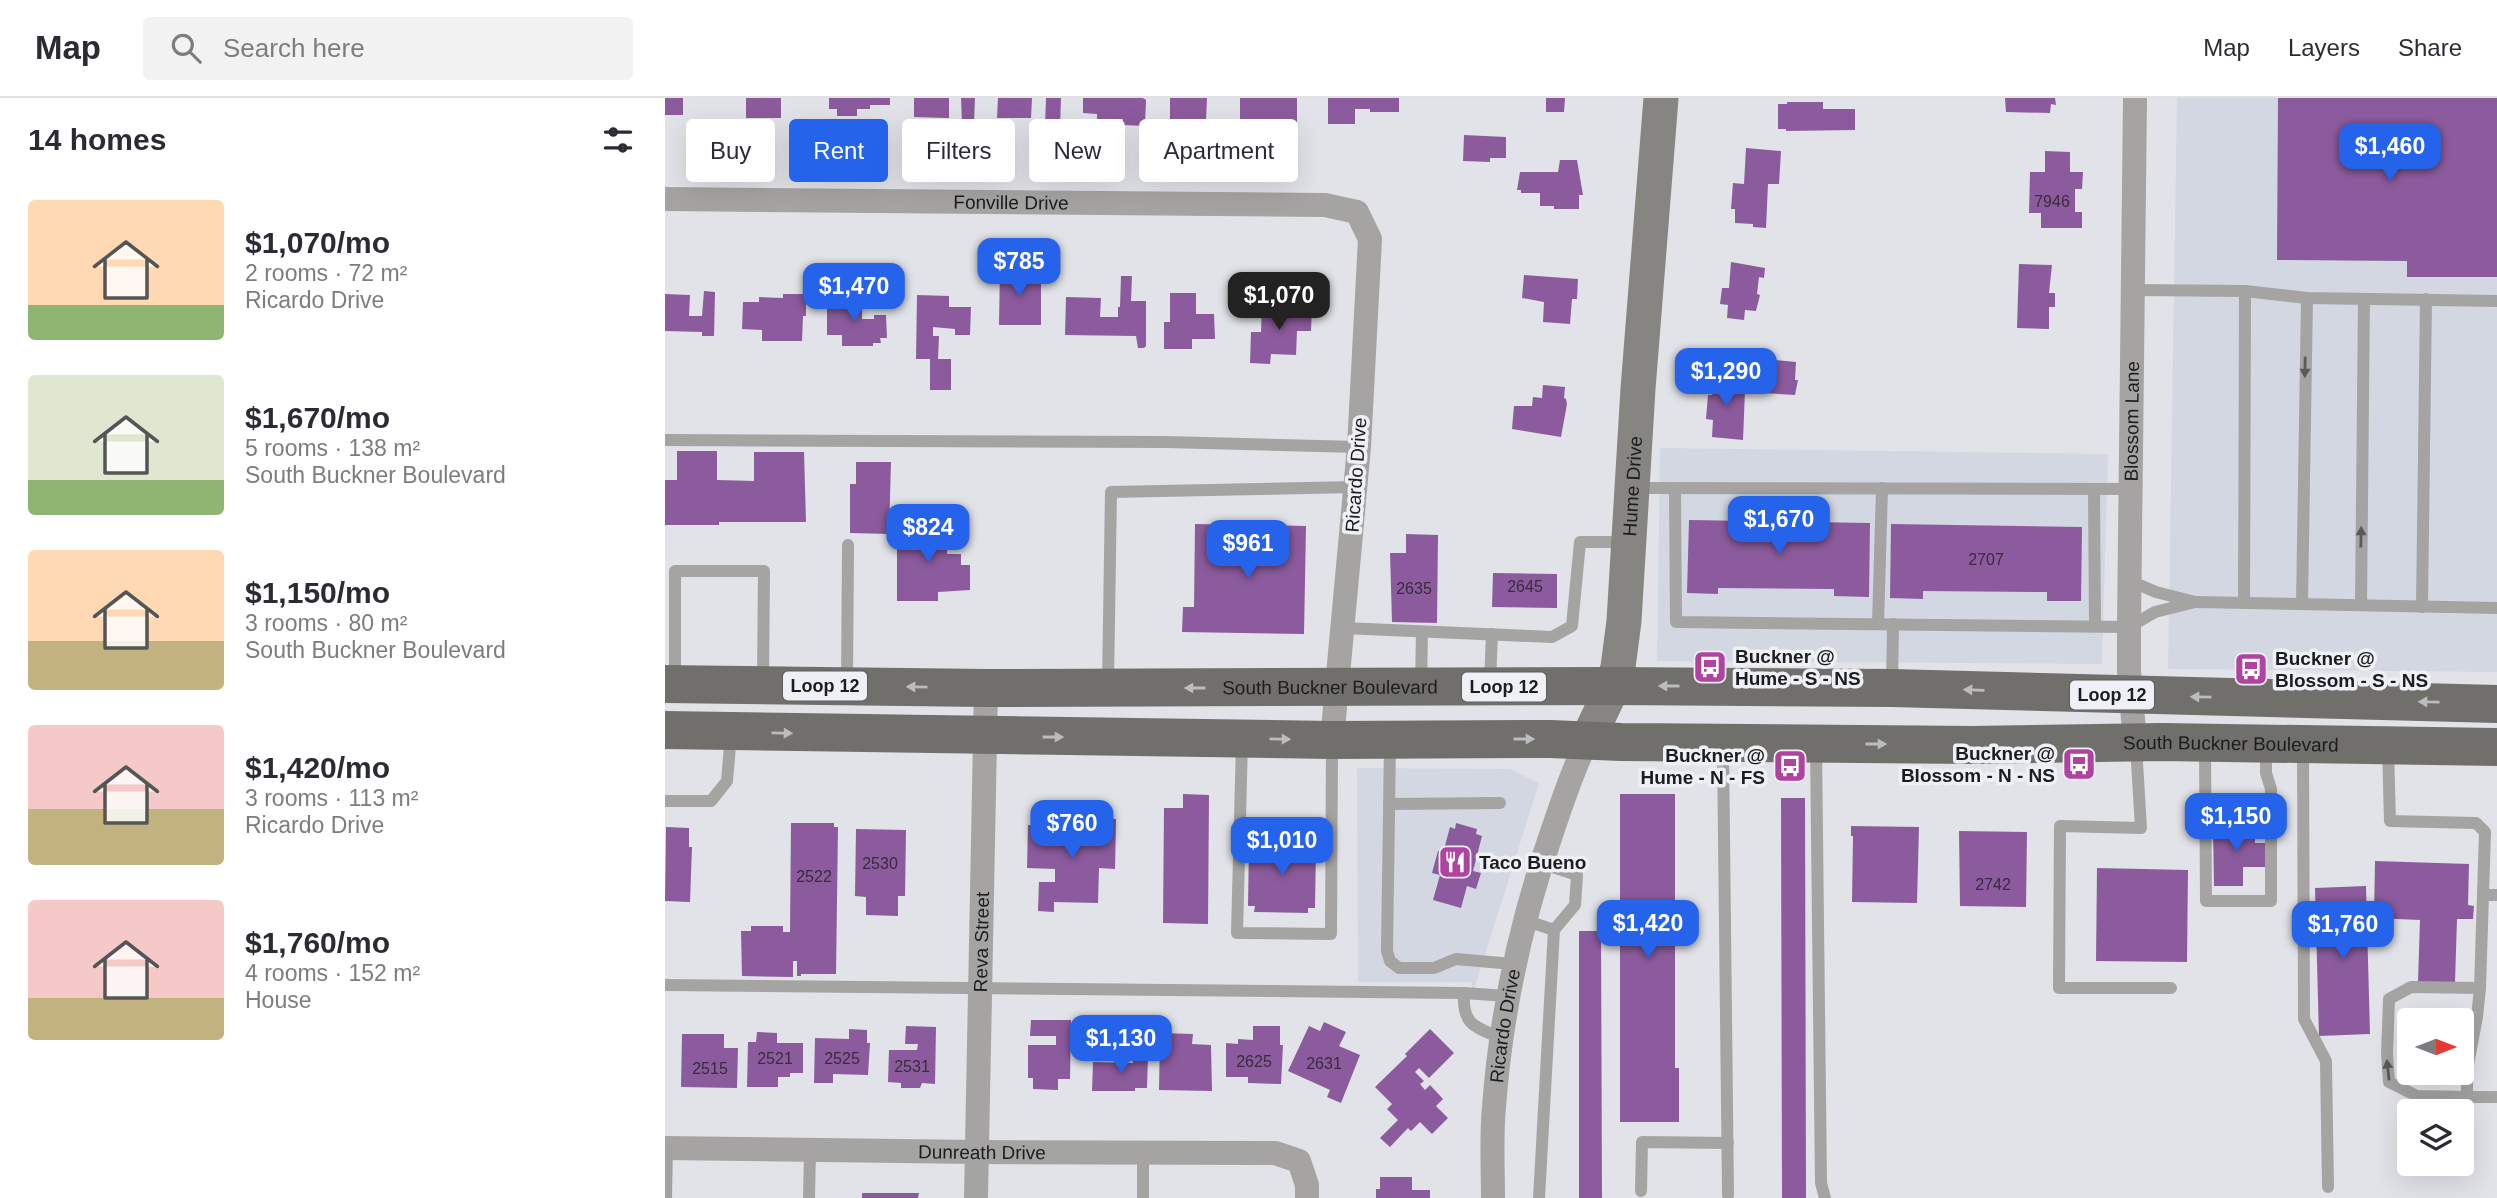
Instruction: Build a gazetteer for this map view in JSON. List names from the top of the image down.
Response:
{
  "streets": {
    "main road": ["Loop 12", "South Buckner Boulevard"],
    "street": [
      "Fonville Drive",
      "Blossom Lane",
      "Ricardo Drive",
      "Hume Drive",
      "Reva Street",
      "Dunreath Drive"
    ]
  },
  "crossings": [
    ["Fonville Drive", "Ricardo Drive"],
    ["Blossom Lane", "South Buckner Boulevard"],
    ["Ricardo Drive", "Hume Drive"],
    ["Ricardo Drive", "South Buckner Boulevard"],
    ["Hume Drive", "South Buckner Boulevard"],
    ["South Buckner Boulevard", "Reva Street"],
    ["Reva Street", "Dunreath Drive"]
  ],
  "places": {
    "bus stop": [
      "Buckner @ Hume - S - NS",
      "Buckner @ Blossom - S - NS",
      "Buckner @ Blossom - N - NS",
      "Buckner @ Hume - N - FS"
    ],
    "restaurant": ["Taco Bueno"]
  },
  "house_numbers": [
    "7946",
    "2707",
    "2645",
    "2635",
    "2530",
    "2522",
    "2742",
    "2521",
    "2525",
    "2625",
    "2631",
    "2531",
    "2515"
  ],
  "north": "right",
  "page": {
    "header": "Map",
    "search": "Search here",
    "nav": ["Map", "Layers", "Share"],
    "heading": "14 homes",
    "chip": [
      "Buy",
      "Rent",
      "Filters",
      "New",
      "Apartment"
    ],
    "price": [
      "$1,460",
      "$785",
      "$1,470",
      "$1,070",
      "$1,290",
      "$1,670",
      "$824",
      "$961",
      "$1,150",
      "$760",
      "$1,010",
      "$1,420",
      "$1,760",
      "$1,130"
    ],
    "list": [
      {
        "name": "$1,070/mo",
        "note": "2 rooms · 72 m² · Ricardo Drive"
      },
      {
        "name": "$1,670/mo",
        "note": "5 rooms · 138 m² · South Buckner Boulevard"
      },
      {
        "name": "$1,150/mo",
        "note": "3 rooms · 80 m² · South Buckner Boulevard"
      },
      {
        "name": "$1,420/mo",
        "note": "3 rooms · 113 m² · Ricardo Drive"
      },
      {
        "name": "$1,760/mo",
        "note": "4 rooms · 152 m² · House"
      }
    ]
  }
}
